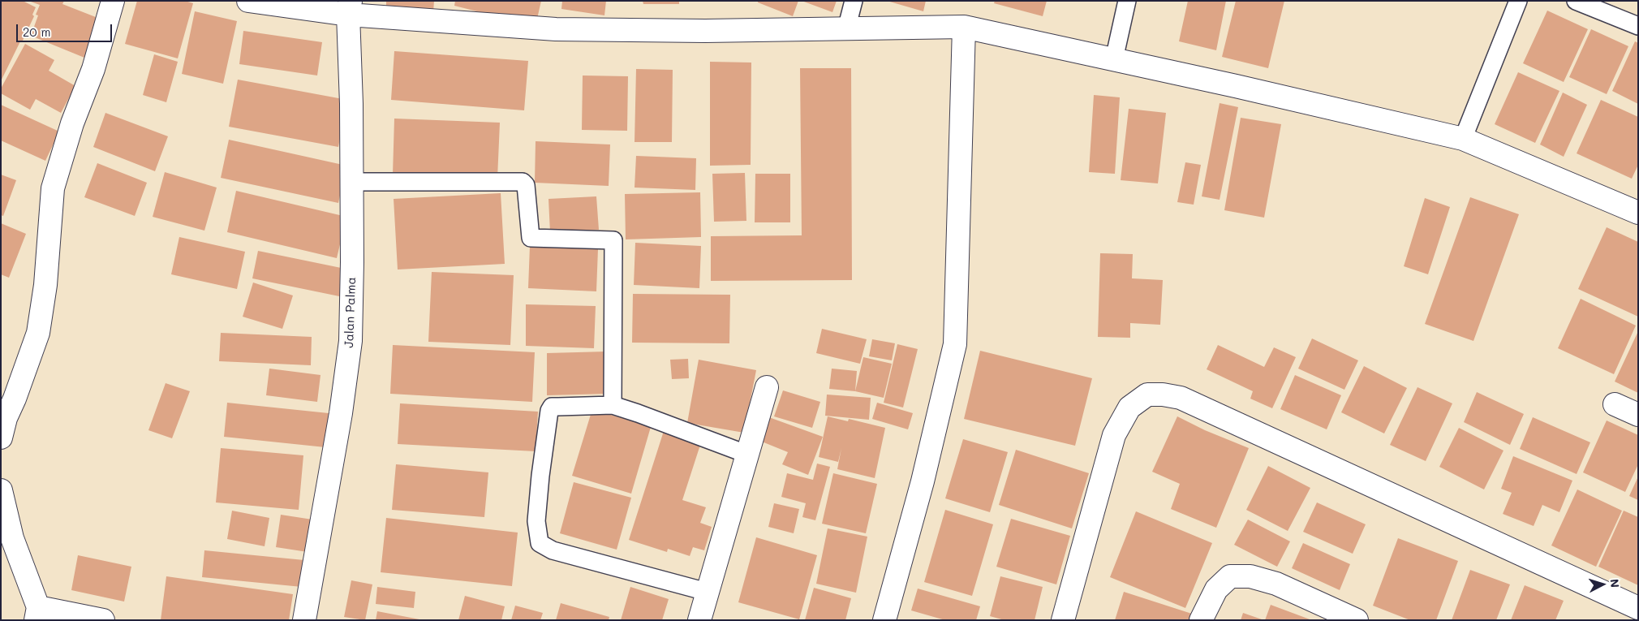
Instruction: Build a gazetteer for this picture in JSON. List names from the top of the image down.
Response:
{
  "streets": {
    "street": ["Jalan Palma"]
  },
  "scale_bar": "20 m",
  "north": "right"
}
